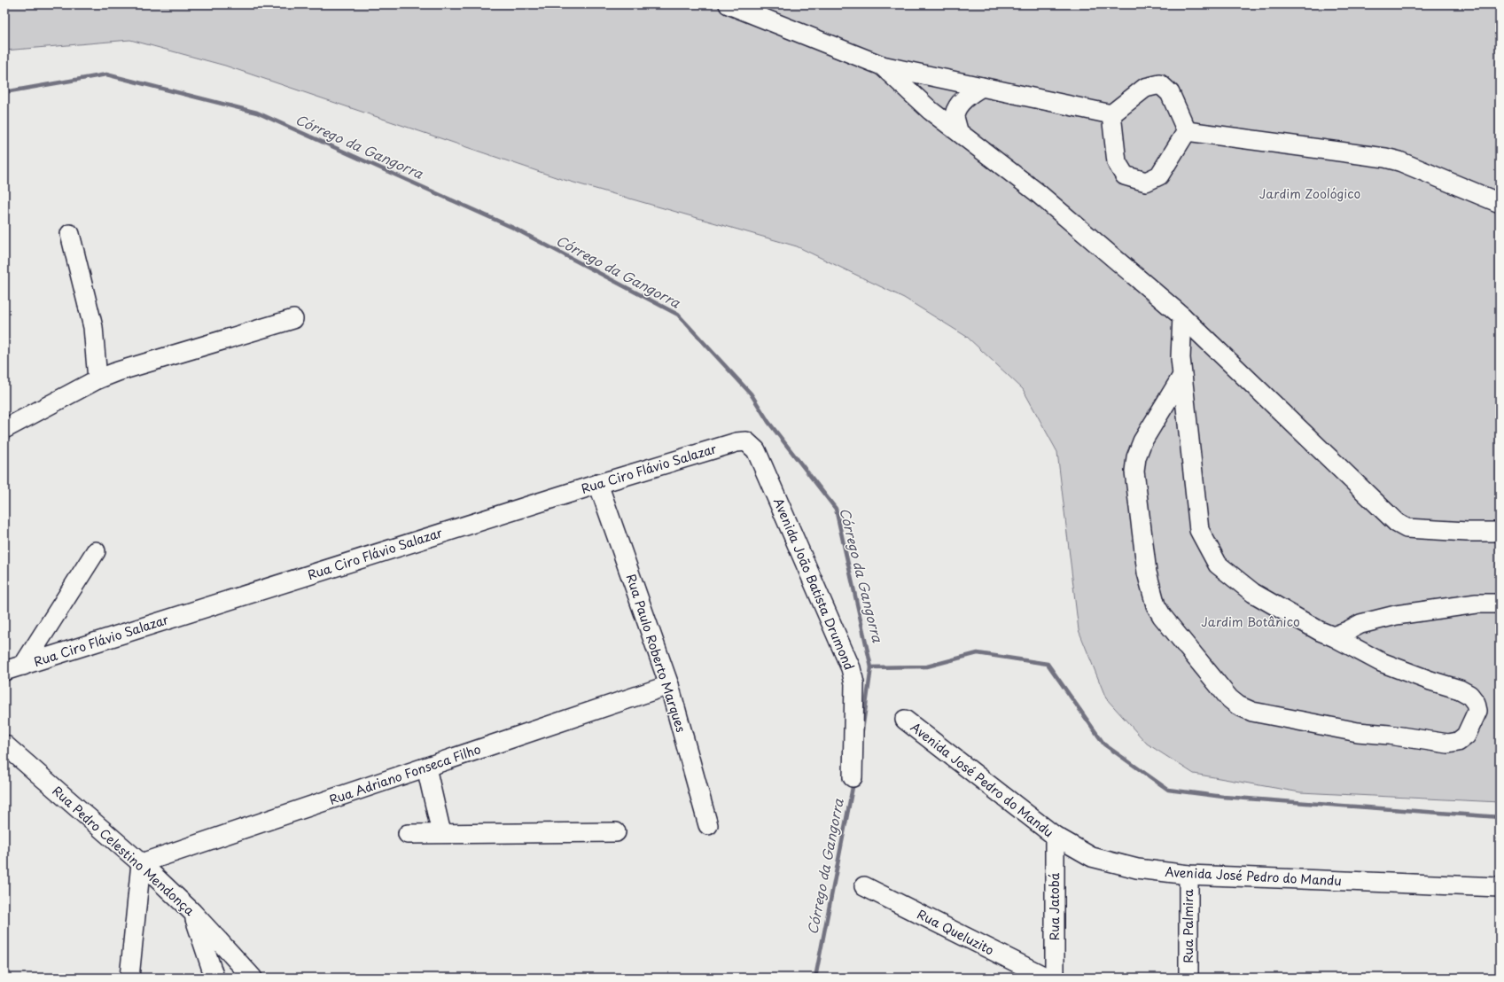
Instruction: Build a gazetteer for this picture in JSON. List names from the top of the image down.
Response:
{
  "streets": {
    "street": [
      "Rua Ciro Flávio Salazar",
      "Avenida João Batista Drumond",
      "Rua Paulo Roberto Marques",
      "Rua Adriano Fonseca Filho",
      "Avenida José Pedro do Mandu",
      "Rua Pedro Celestino Mendonça",
      "Rua Jatobá",
      "Rua Palmira",
      "Rua Queluzito"
    ]
  },
  "crossings": [
    ["Rua Ciro Flávio Salazar", "Avenida João Batista Drumond"],
    ["Rua Ciro Flávio Salazar", "Rua Paulo Roberto Marques"],
    ["Rua Paulo Roberto Marques", "Rua Adriano Fonseca Filho"],
    ["Rua Adriano Fonseca Filho", "Rua Pedro Celestino Mendonça"],
    ["Avenida José Pedro do Mandu", "Rua Jatobá"],
    ["Avenida José Pedro do Mandu", "Rua Palmira"]
  ],
  "water": ["Córrego da Gangorra"],
  "parks": ["Jardim Zoológico", "Jardim Botânico"]
}
